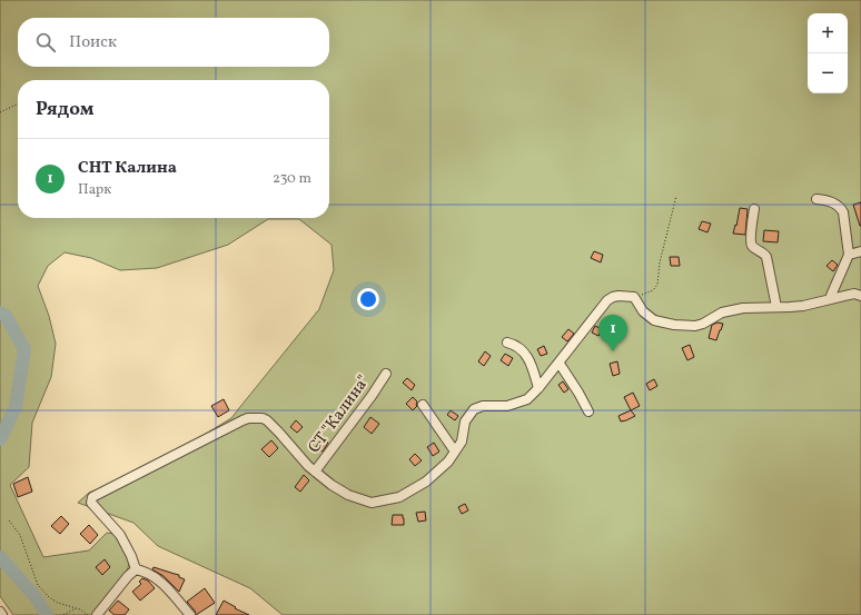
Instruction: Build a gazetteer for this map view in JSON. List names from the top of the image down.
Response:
{
  "streets": {
    "street": ["СТ \"Калина\""]
  },
  "page": {
    "map_buttons": ["+", "−"],
    "search": "Поиск",
    "heading": "Рядом",
    "list": [
      {
        "mark": "1",
        "name": "СНТ Калина",
        "note": "Парк",
        "value": "230 m"
      }
    ],
    "pins": "1"
  }
}
